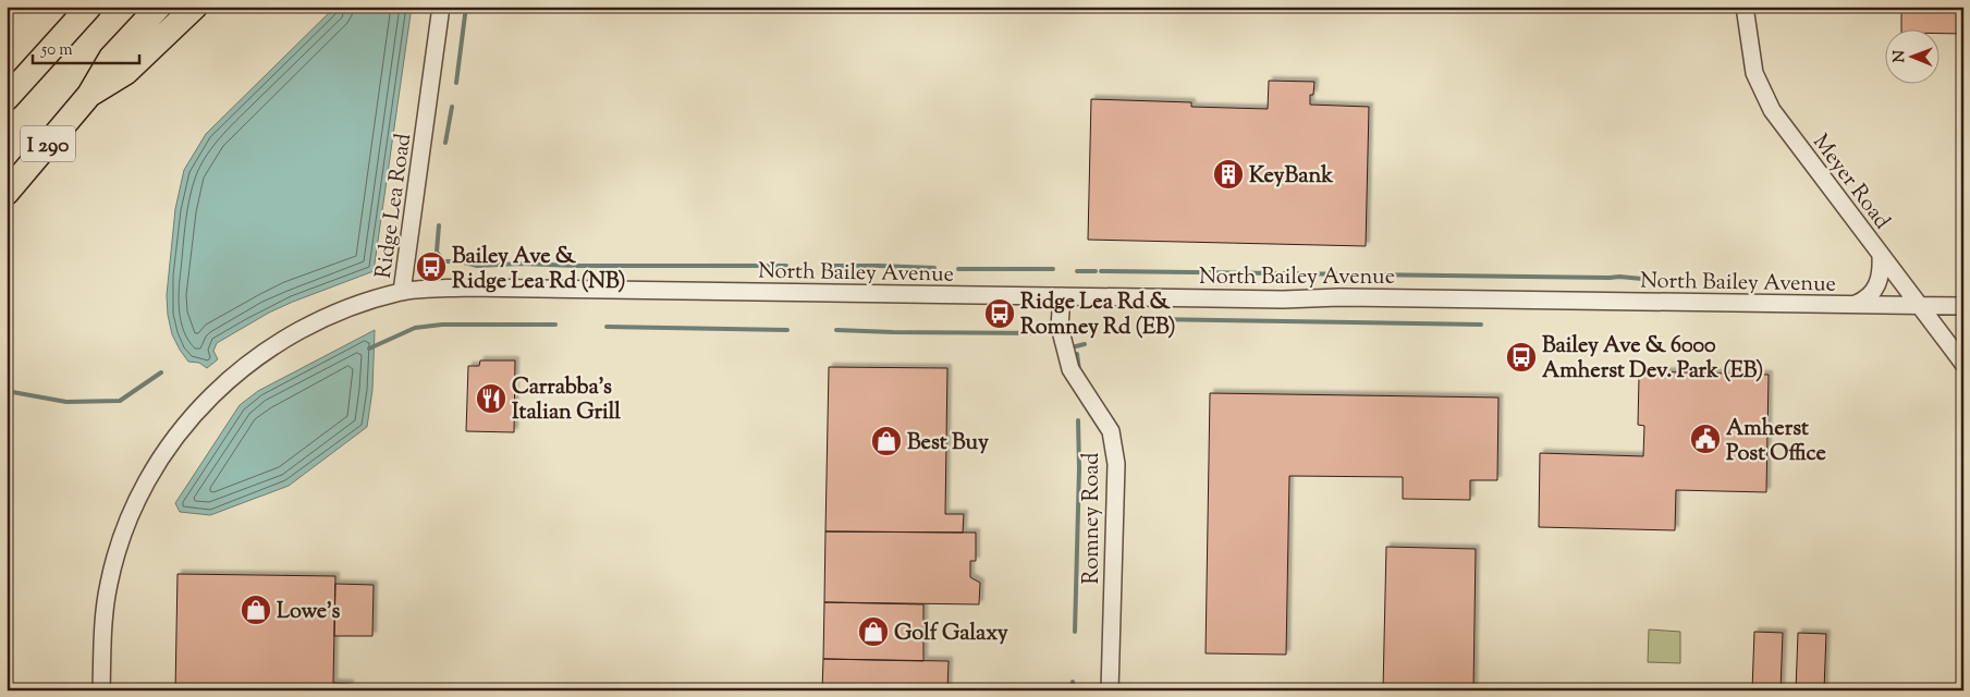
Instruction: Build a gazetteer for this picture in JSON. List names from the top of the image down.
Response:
{
  "streets": {
    "highway": ["I 290"],
    "street": [
      "Meyer Road",
      "Ridge Lea Road",
      "North Bailey Avenue",
      "Romney Road"
    ]
  },
  "crossings": [
    ["Meyer Road", "North Bailey Avenue"],
    ["Ridge Lea Road", "North Bailey Avenue"],
    ["North Bailey Avenue", "Romney Road"]
  ],
  "places": {
    "building": ["KeyBank"],
    "bus stop": ["Bailey Ave & Ridge Lea Rd (NB)", "Ridge Lea Rd & Romney Rd (EB)", "Bailey Ave & 6000 Amherst Dev. Park (EB)"],
    "restaurant": ["Carrabba's Italian Grill"],
    "public building": ["Amherst Post Office"],
    "shop": ["Best Buy", "Lowe's", "Golf Galaxy"]
  },
  "scale_bar": "50 m",
  "north": "left"
}
